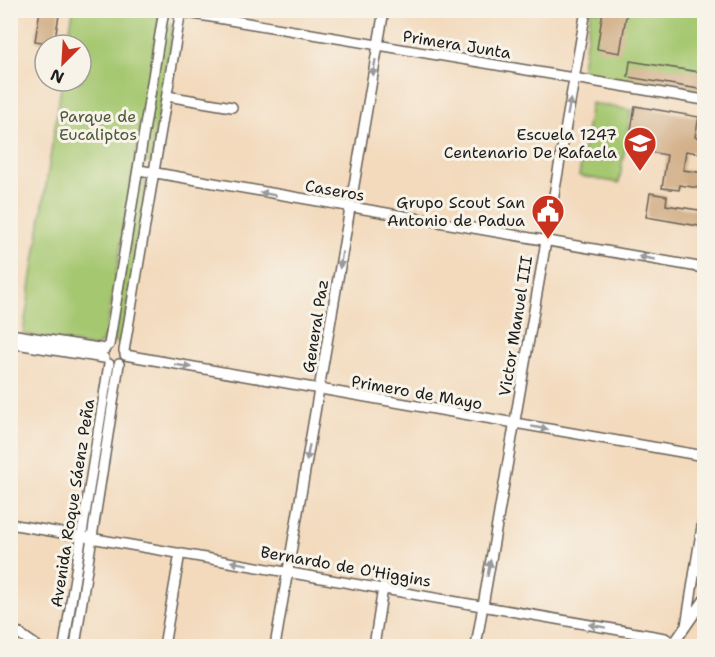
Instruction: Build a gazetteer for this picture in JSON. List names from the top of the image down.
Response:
{
  "streets": {
    "street": [
      "Primera Junta",
      "Caseros",
      "General Paz",
      "Victor Manuel III",
      "Primero de Mayo",
      "Avenida Roque Sáenz Peña",
      "Bernardo de O'Higgins"
    ]
  },
  "crossings": [
    ["Primera Junta", "General Paz"],
    ["Primera Junta", "Victor Manuel III"],
    ["Caseros", "General Paz"],
    ["Caseros", "Victor Manuel III"],
    ["Caseros", "Avenida Roque Sáenz Peña"],
    ["General Paz", "Primero de Mayo"],
    ["General Paz", "Bernardo de O'Higgins"],
    ["Victor Manuel III", "Primero de Mayo"],
    ["Victor Manuel III", "Bernardo de O'Higgins"],
    ["Primero de Mayo", "Avenida Roque Sáenz Peña"],
    ["Avenida Roque Sáenz Peña", "Bernardo de O'Higgins"]
  ],
  "one_way": [
    "Caseros",
    "General Paz",
    "Victor Manuel III",
    "Primero de Mayo",
    "Bernardo de O'Higgins"
  ],
  "parks": ["Parque de Eucaliptos"],
  "places": {
    "school or university": ["Escuela 1247 Centenario De Rafaela"],
    "public building": ["Grupo Scout San Antonio de Padua"]
  },
  "north": "bottom left"
}
